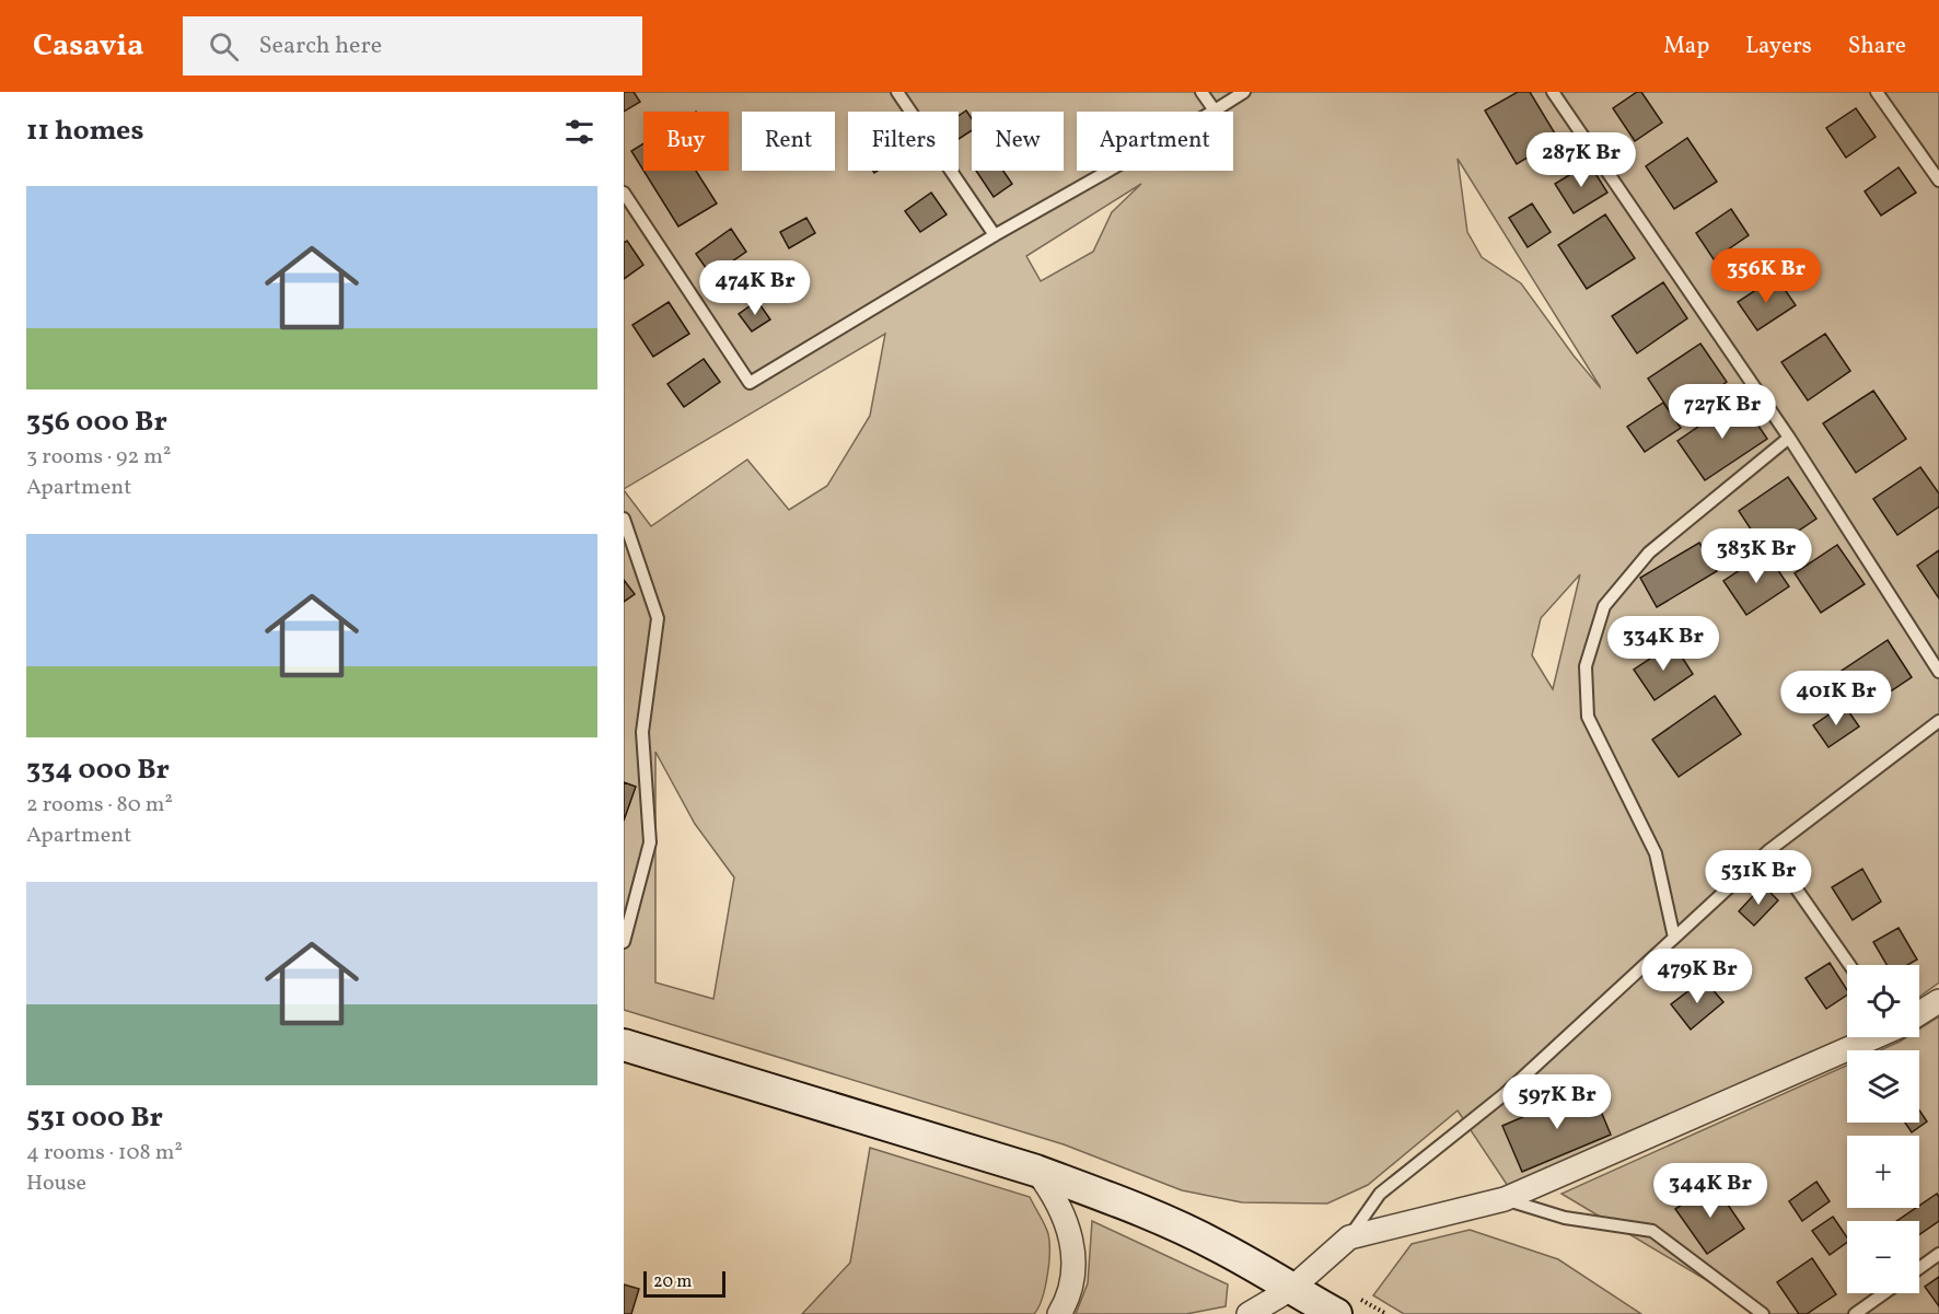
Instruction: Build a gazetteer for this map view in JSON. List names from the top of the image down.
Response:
{
  "scale_bar": "20 m",
  "page": {
    "header": "Casavia",
    "search": "Search here",
    "nav": ["Map", "Layers", "Share"],
    "heading": "11 homes",
    "chip": [
      "Buy",
      "Rent",
      "Filters",
      "New",
      "Apartment"
    ],
    "price": [
      "287K Br",
      "356K Br",
      "474K Br",
      "727K Br",
      "383K Br",
      "334K Br",
      "401K Br",
      "531K Br",
      "479K Br",
      "597K Br",
      "344K Br"
    ],
    "list": [
      {
        "name": "356 000 Br",
        "note": "3 rooms · 92 m² · Apartment"
      },
      {
        "name": "334 000 Br",
        "note": "2 rooms · 80 m² · Apartment"
      },
      {
        "name": "531 000 Br",
        "note": "4 rooms · 108 m² · House"
      }
    ],
    "map_buttons": ["+", "−"],
    "scale": "20 m"
  }
}
